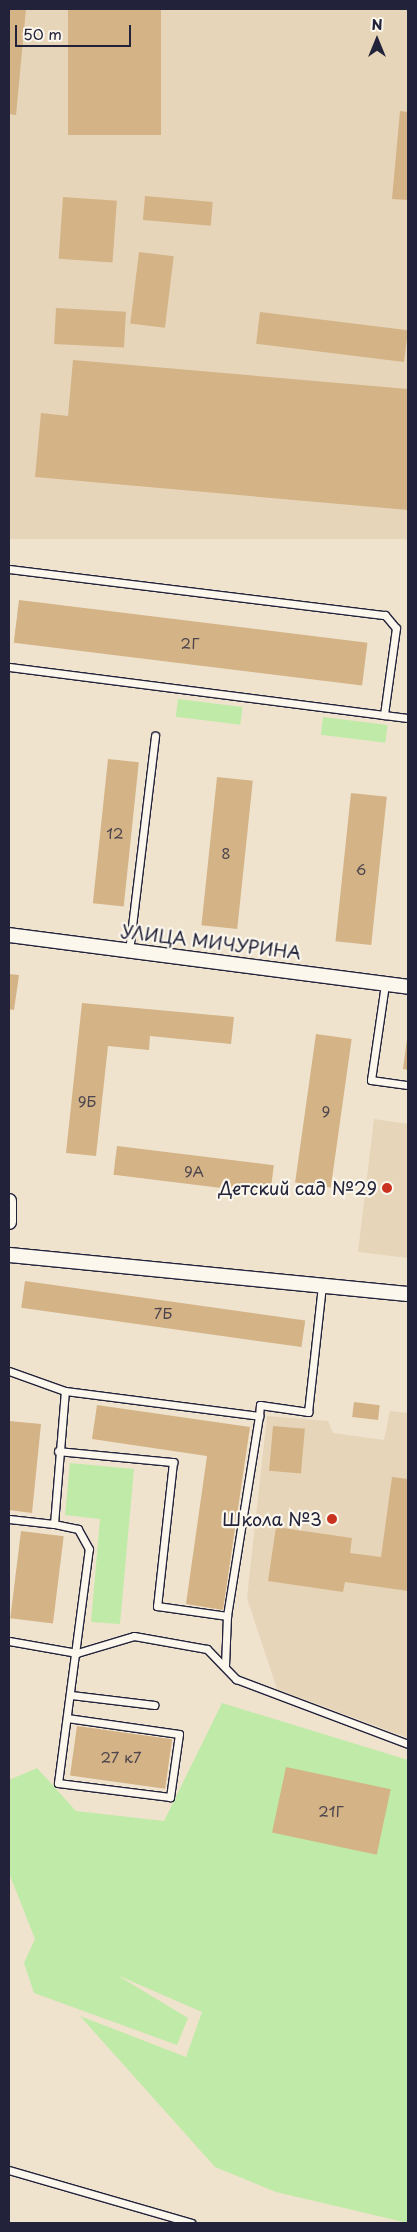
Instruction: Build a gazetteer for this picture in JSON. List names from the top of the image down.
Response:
{
  "streets": {
    "street": ["УЛИЦА МИЧУРИНА"]
  },
  "places": ["Детский сад №29", "Школа №3"],
  "house_numbers": [
    "2Г",
    "12",
    "8",
    "6",
    "9Б",
    "9",
    "9А",
    "7Б",
    "27 к7",
    "21Г"
  ],
  "scale_bar": "50 m",
  "north": "top"
}
